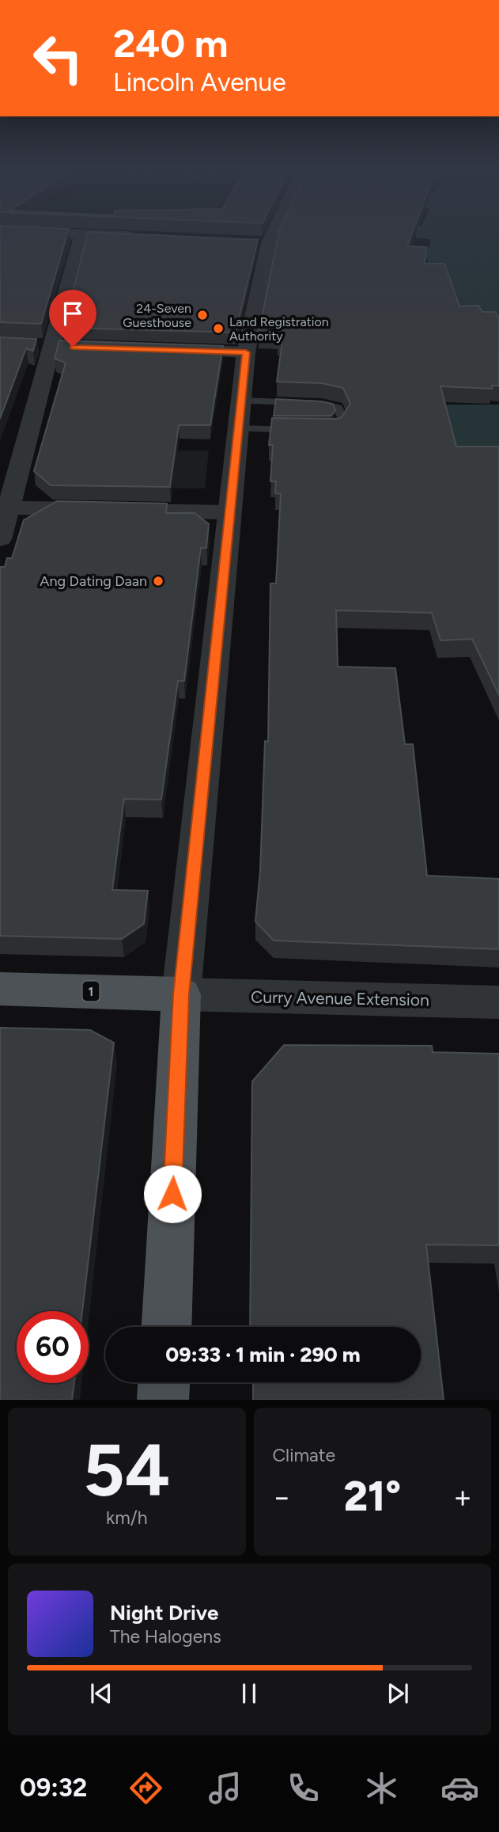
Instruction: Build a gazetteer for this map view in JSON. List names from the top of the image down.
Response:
{
  "streets": {
    "main road": ["1"],
    "street": ["Curry Avenue Extension"]
  },
  "crossings": [
    ["1", "Curry Avenue Extension"]
  ],
  "places": ["24-Seven Guesthouse", "Land Registration Authority", "Ang Dating Daan"],
  "page": {
    "turn": ["240 m", "Lincoln Avenue"],
    "limit": "60",
    "trip": "09:33 · 1 min · 290 m",
    "tile": [
      ["54", "km/h"],
      "Climate"
    ],
    "heat": ["−", "21°", "+"],
    "song": ["Night Drive", "The Halogens"],
    "tabs": "09:32"
  }
}
